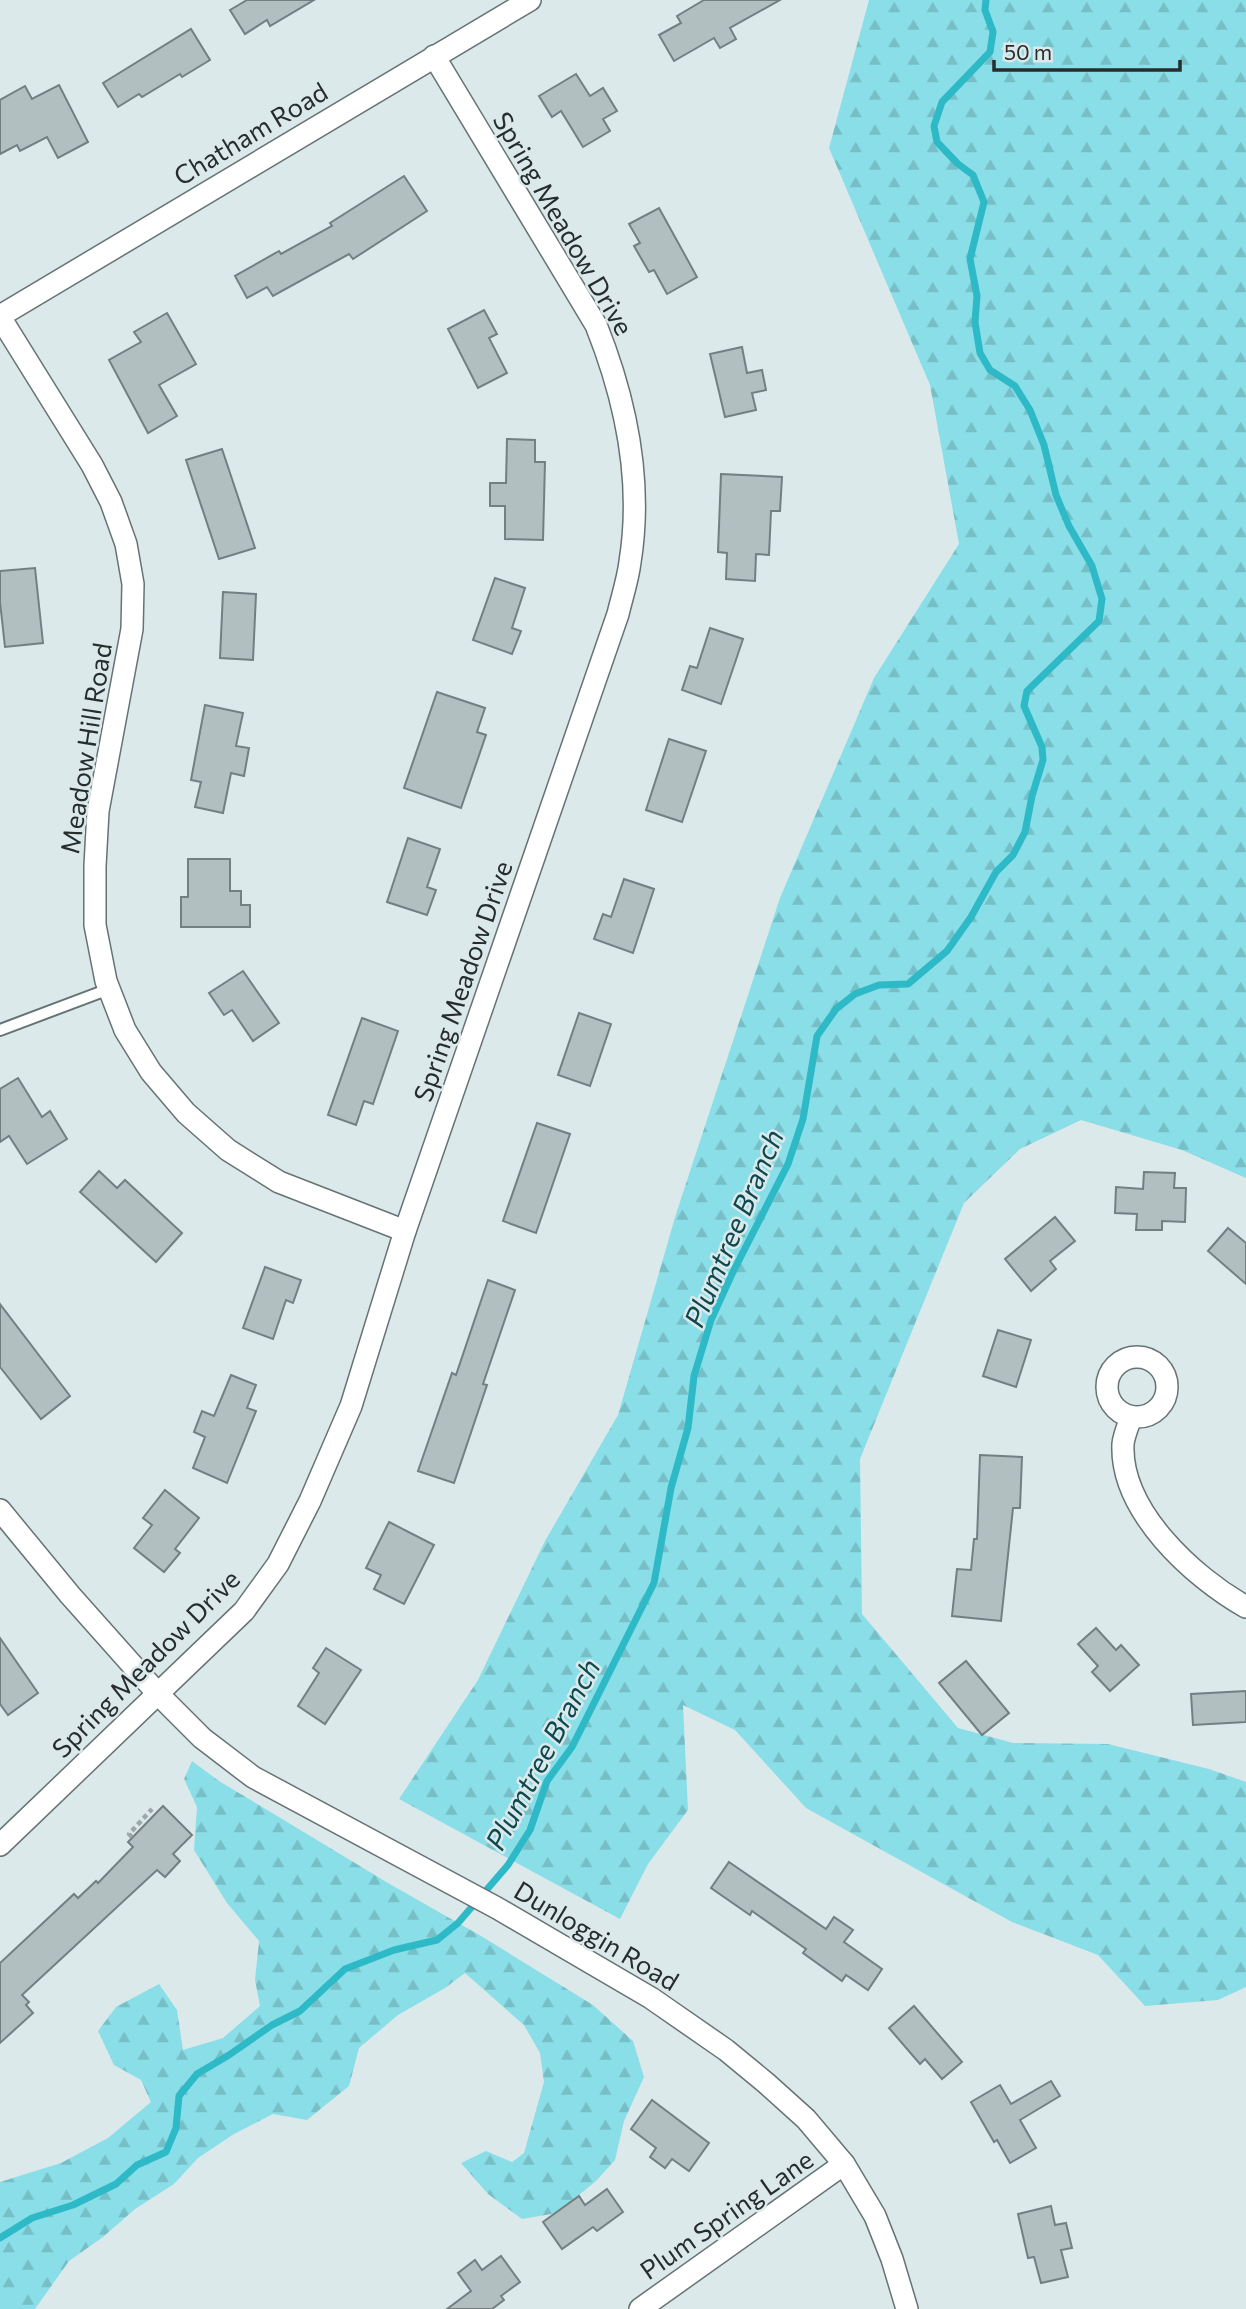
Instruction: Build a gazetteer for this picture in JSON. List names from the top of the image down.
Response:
{
  "streets": {
    "street": [
      "Chatham Road",
      "Spring Meadow Drive",
      "Meadow Hill Road",
      "Dunloggin Road",
      "Plum Spring Lane"
    ]
  },
  "crossings": [
    ["Chatham Road", "Spring Meadow Drive"],
    ["Chatham Road", "Meadow Hill Road"],
    ["Spring Meadow Drive", "Meadow Hill Road"],
    ["Spring Meadow Drive", "Dunloggin Road"],
    ["Dunloggin Road", "Plum Spring Lane"]
  ],
  "water": ["Plumtree Branch"],
  "scale_bar": "50 m"
}
